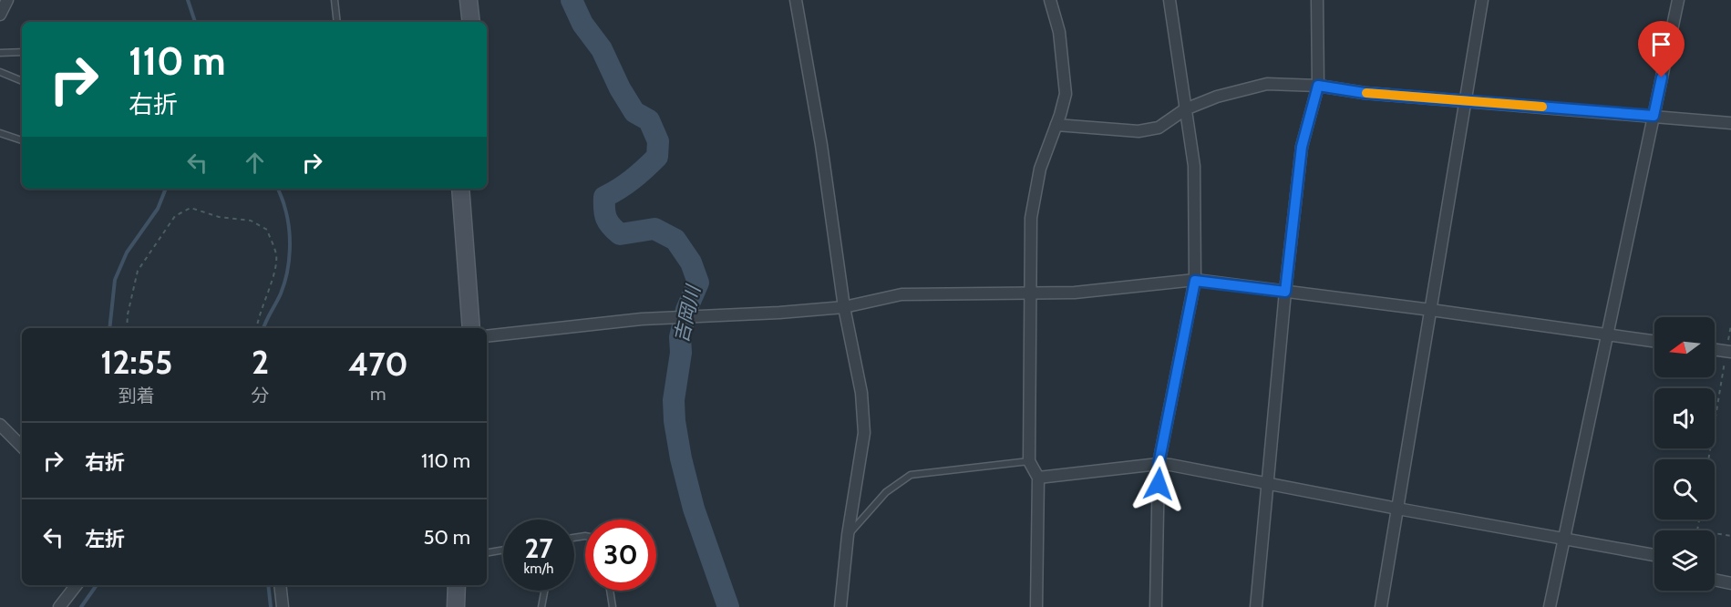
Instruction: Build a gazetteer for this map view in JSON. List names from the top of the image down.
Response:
{
  "water": ["吉岡川"],
  "north": "left",
  "page": {
    "turn": ["110 m", "右折"],
    "eta": [
      "12:55",
      "到着",
      "2",
      "分",
      "470",
      "m"
    ],
    "list": [
      {
        "name": "右折",
        "value": "110 m"
      },
      {
        "name": "左折",
        "value": "50 m"
      }
    ],
    "speed": "27 km/h",
    "limit": "30"
  }
}
